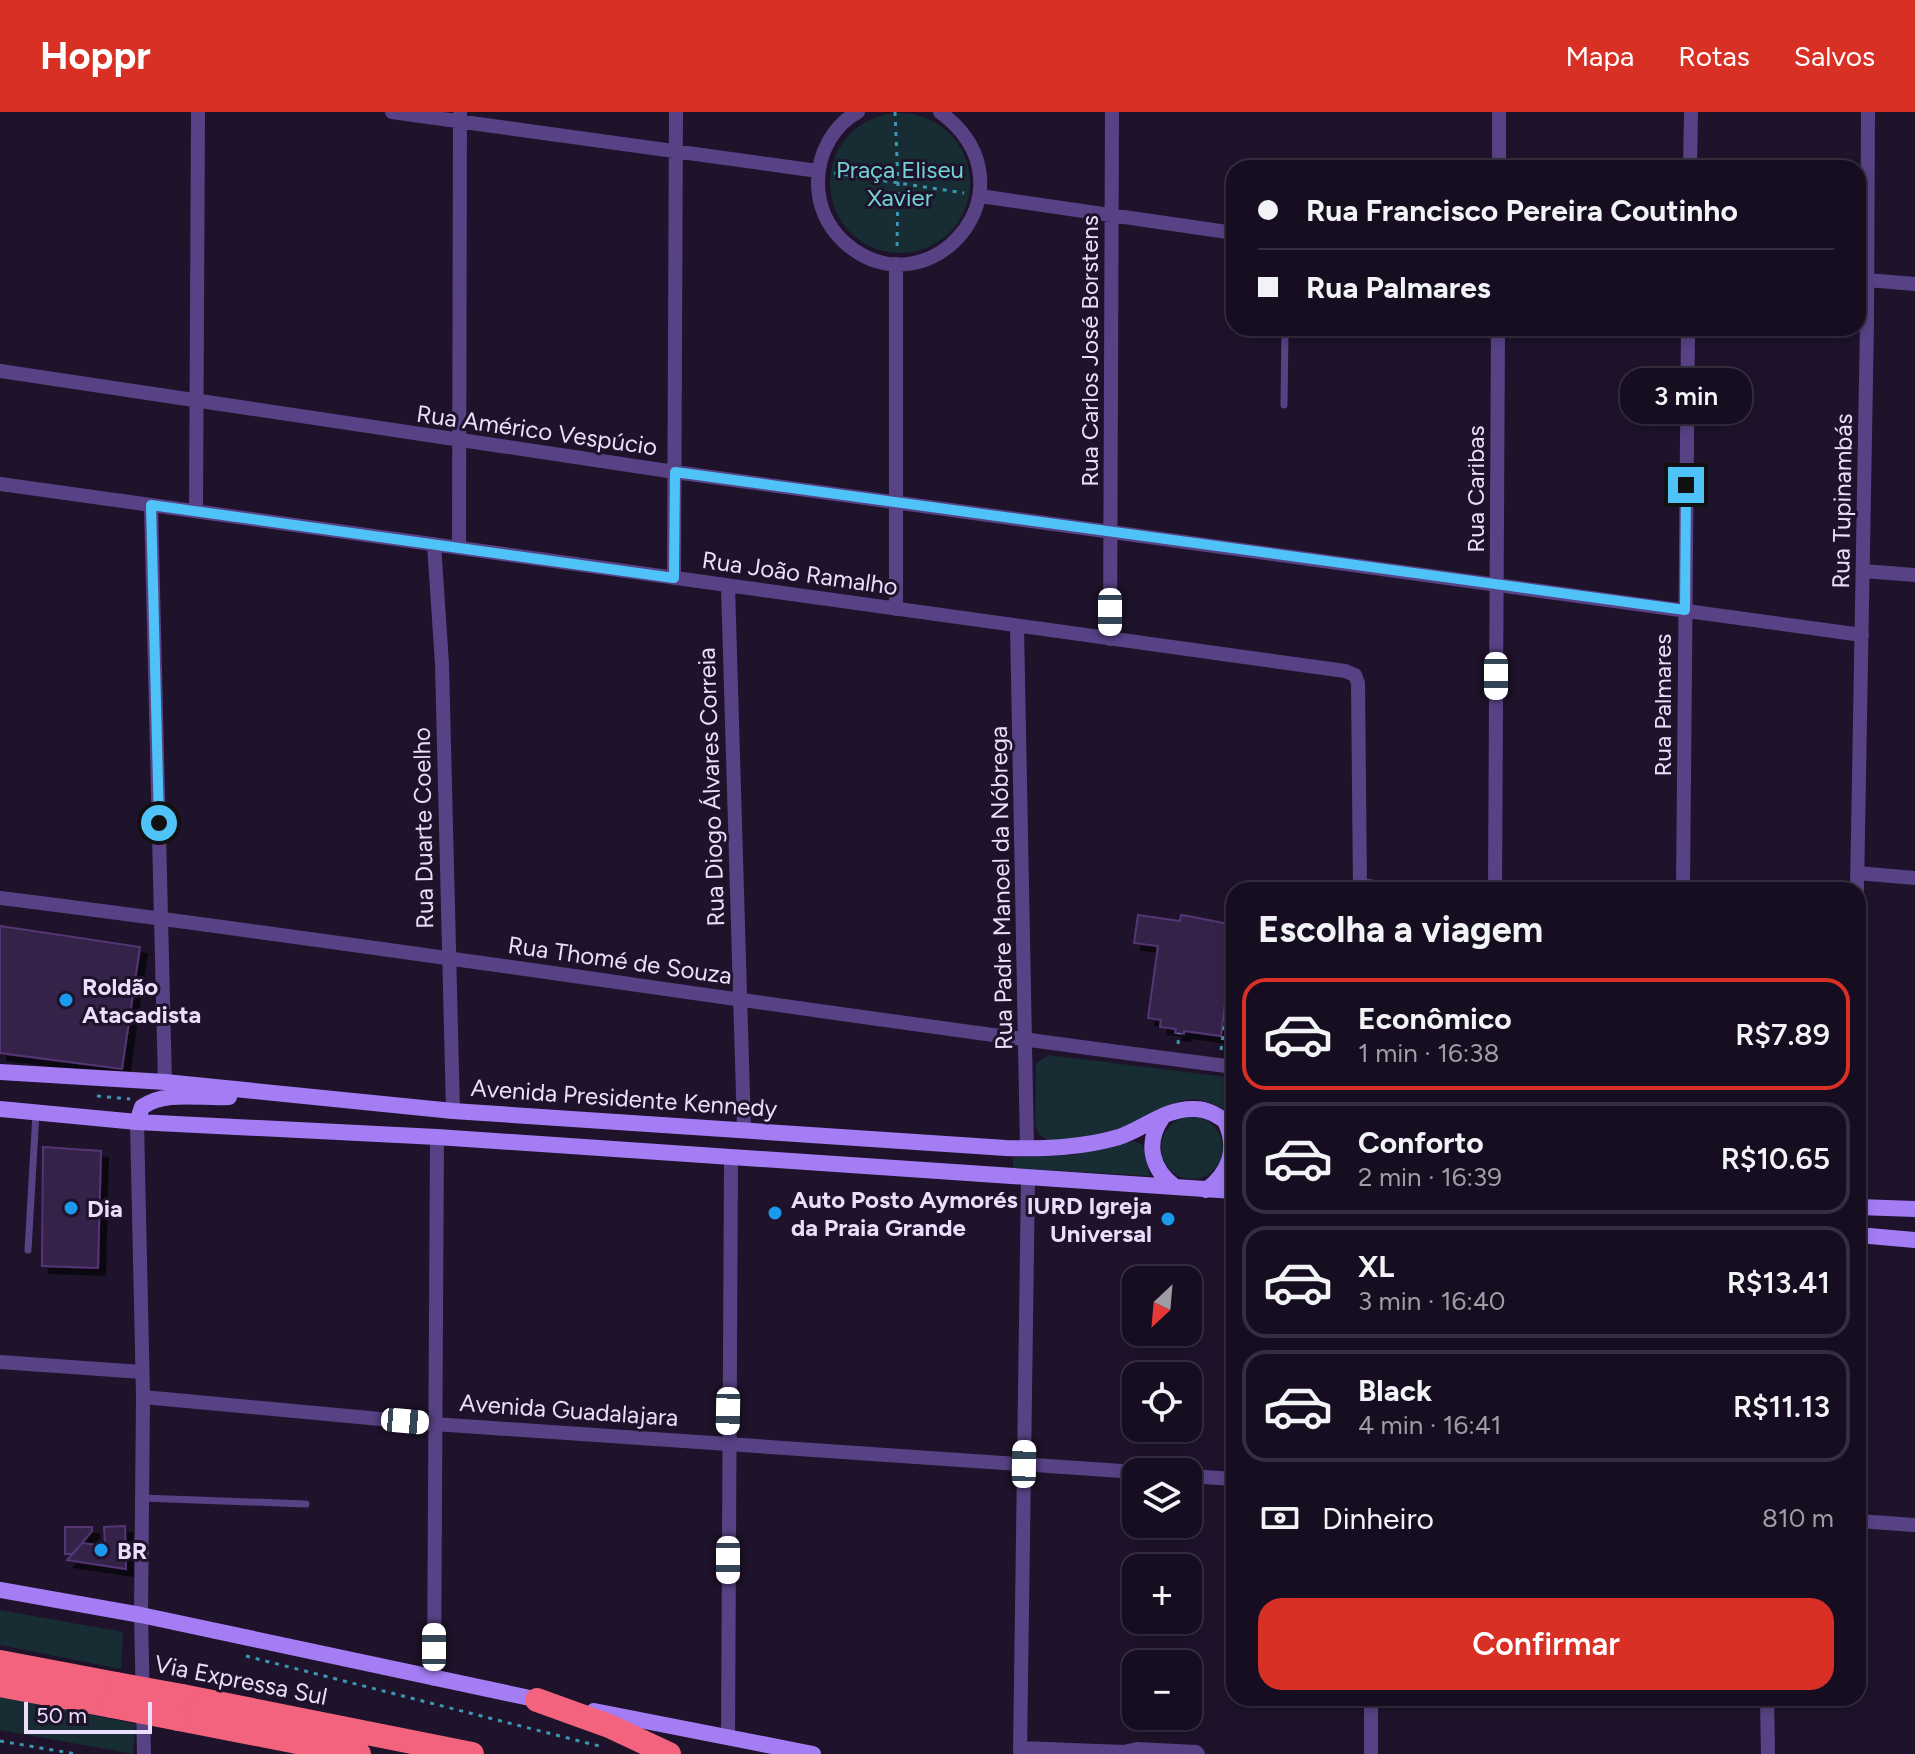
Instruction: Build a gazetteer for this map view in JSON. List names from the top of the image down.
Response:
{
  "streets": {
    "highway": ["Via Expressa Sul"],
    "main road": ["Avenida Presidente Kennedy"],
    "street": [
      "Rua Carlos José Borstens",
      "Rua Américo Vespúcio",
      "Rua Caribas",
      "Rua Tupinambás",
      "Rua João Ramalho",
      "Rua Palmares",
      "Rua Diogo Álvares Correia",
      "Rua Duarte Coelho",
      "Rua Padre Manoel da Nóbrega",
      "Rua Thomé de Souza",
      "Avenida Guadalajara"
    ]
  },
  "crossings": [
    ["Rua Carlos José Borstens", "Rua Américo Vespúcio"],
    ["Rua Carlos José Borstens", "Rua João Ramalho"],
    ["Rua Américo Vespúcio", "Rua Caribas"],
    ["Rua Américo Vespúcio", "Rua Tupinambás"],
    ["Rua Américo Vespúcio", "Rua Palmares"],
    ["Rua João Ramalho", "Rua Diogo Álvares Correia"],
    ["Rua João Ramalho", "Rua Duarte Coelho"],
    ["Rua João Ramalho", "Rua Padre Manoel da Nóbrega"],
    ["Rua Diogo Álvares Correia", "Rua Thomé de Souza"],
    ["Rua Diogo Álvares Correia", "Avenida Presidente Kennedy"],
    ["Rua Duarte Coelho", "Rua Thomé de Souza"],
    ["Rua Duarte Coelho", "Avenida Presidente Kennedy"],
    ["Rua Padre Manoel da Nóbrega", "Rua Thomé de Souza"],
    ["Rua Padre Manoel da Nóbrega", "Avenida Presidente Kennedy"]
  ],
  "parks": ["Praça Eliseu Xavier"],
  "places": [
    "Roldão Atacadista",
    "Dia",
    "Auto Posto Aymorés da Praia Grande",
    "IURD Igreja Universal",
    "BR"
  ],
  "scale_bar": "50 m",
  "north": "bottom left",
  "page": {
    "header": "Hoppr",
    "nav": ["Mapa", "Rotas", "Salvos"],
    "banner": ["Rua Francisco Pereira Coutinho", "Rua Palmares"],
    "bubble": "3 min",
    "heading": "Escolha a viagem",
    "list": [
      {
        "name": "Econômico",
        "note": "1 min · 16:38",
        "value": "R$7.89"
      },
      {
        "name": "Conforto",
        "note": "2 min · 16:39",
        "value": "R$10.65"
      },
      {
        "name": "XL",
        "note": "3 min · 16:40",
        "value": "R$13.41"
      },
      {
        "name": "Black",
        "note": "4 min · 16:41",
        "value": "R$11.13"
      }
    ],
    "map_buttons": ["+", "−"],
    "pay": ["Dinheiro", "810 m"],
    "buttons": "Confirmar",
    "scale": "50 m"
  }
}
